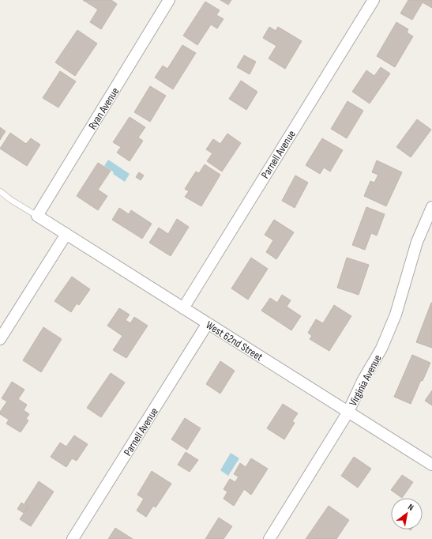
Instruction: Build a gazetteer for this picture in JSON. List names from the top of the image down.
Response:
{
  "streets": {
    "street": [
      "Ryan Avenue",
      "Parnell Avenue",
      "West 62nd Street",
      "Virginia Avenue"
    ]
  },
  "crossings": [
    ["Ryan Avenue", "West 62nd Street"],
    ["Parnell Avenue", "West 62nd Street"],
    ["West 62nd Street", "Virginia Avenue"]
  ],
  "north": "top right"
}
